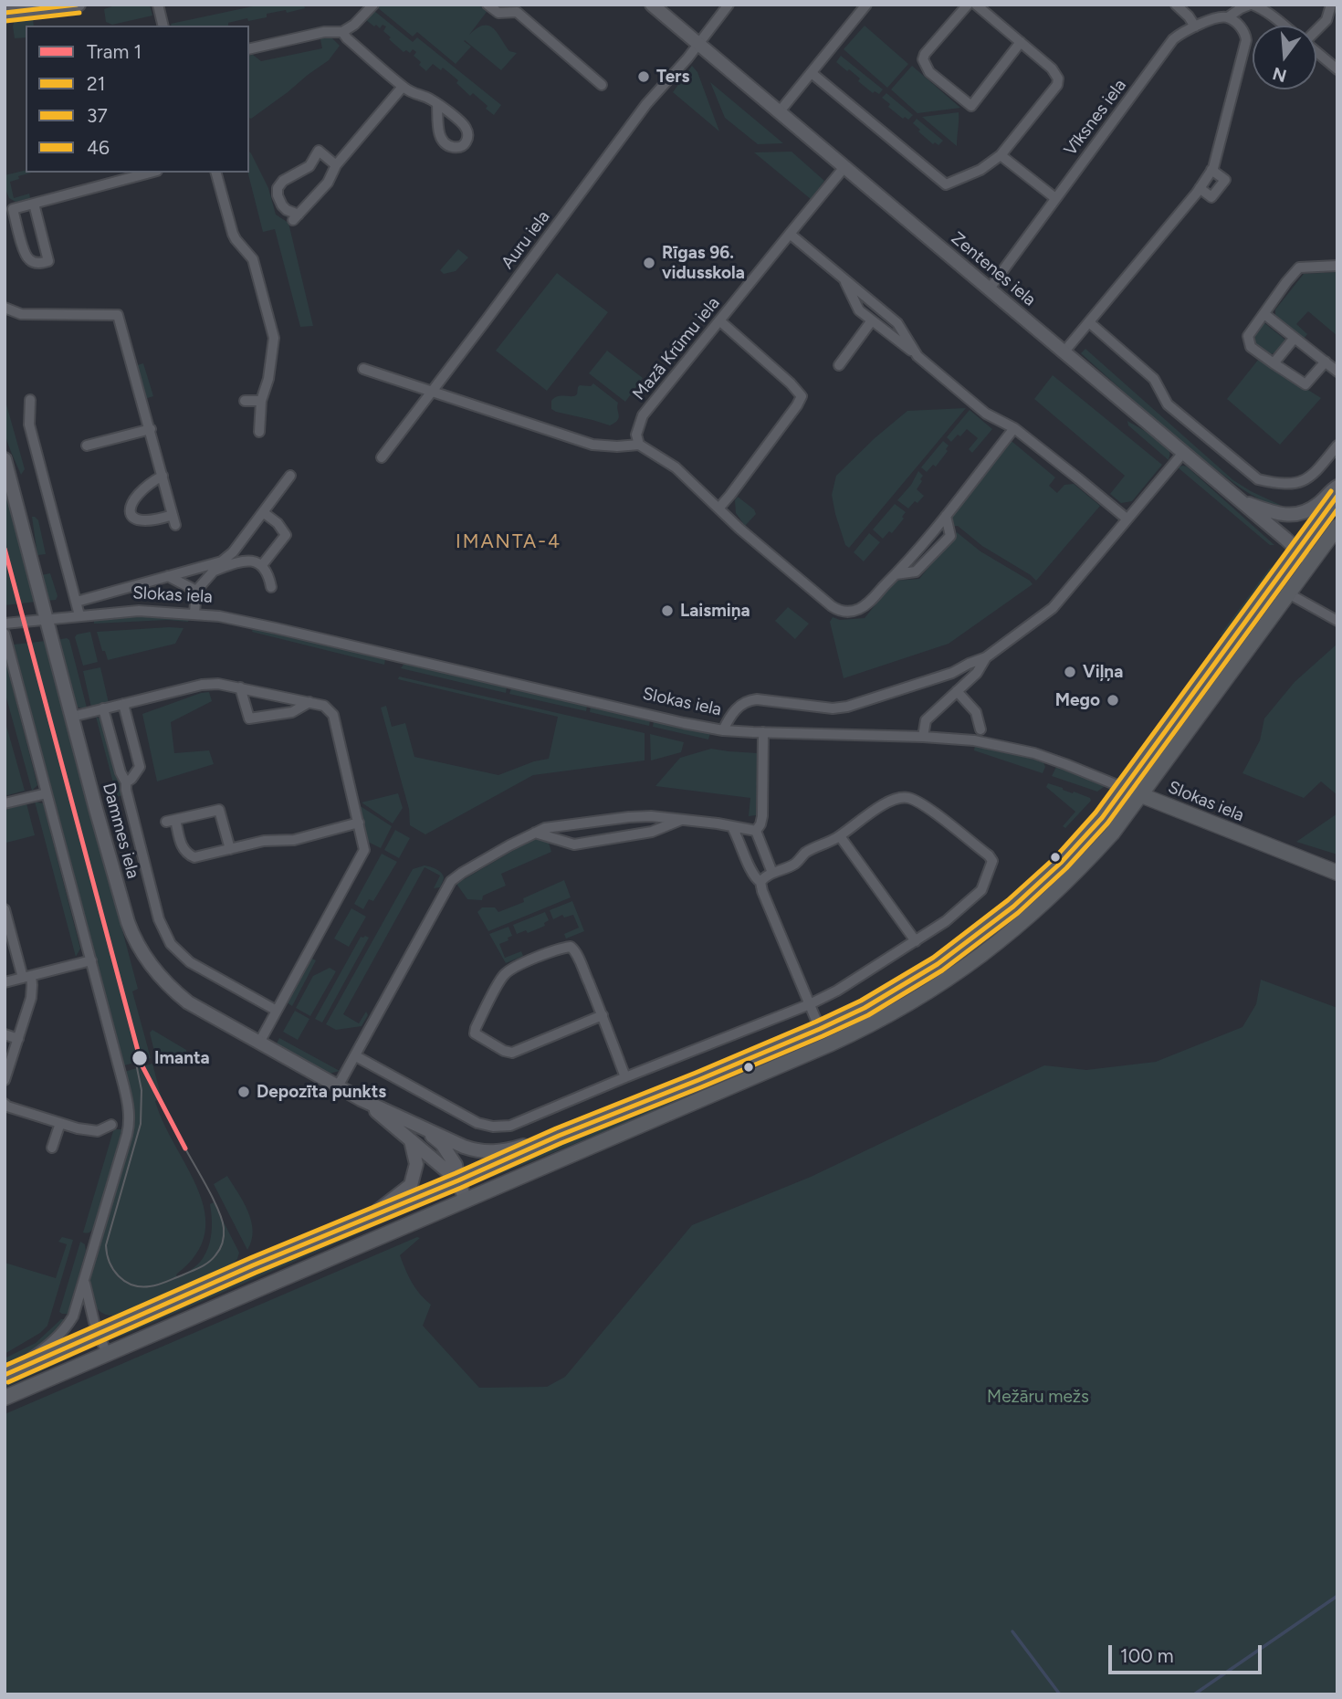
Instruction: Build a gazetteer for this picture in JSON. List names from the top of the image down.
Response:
{
  "streets": {
    "main road": ["Slokas iela"],
    "street": [
      "Vīksnes iela",
      "Auru iela",
      "Zentenes iela",
      "Mazā Krūmu iela",
      "Dammes iela"
    ]
  },
  "crossings": [
    ["Vīksnes iela", "Zentenes iela"],
    ["Auru iela", "Zentenes iela"],
    ["Zentenes iela", "Mazā Krūmu iela"],
    ["Slokas iela", "Dammes iela"]
  ],
  "districts": ["IMANTA-4"],
  "parks": ["Mežāru mežs"],
  "places": [
    "Ters",
    "Rīgas 96. vidusskola",
    "Laismiņa",
    "Viļņa",
    "Mego",
    "Imanta",
    "Depozīta punkts"
  ],
  "lines": [
    "transit line 46",
    "transit line 21",
    "transit line 37",
    "tram line 1"
  ],
  "legend": [
    "Tram 1",
    "21",
    "37",
    "46"
  ],
  "scale_bar": "100 m",
  "north": "bottom"
}
